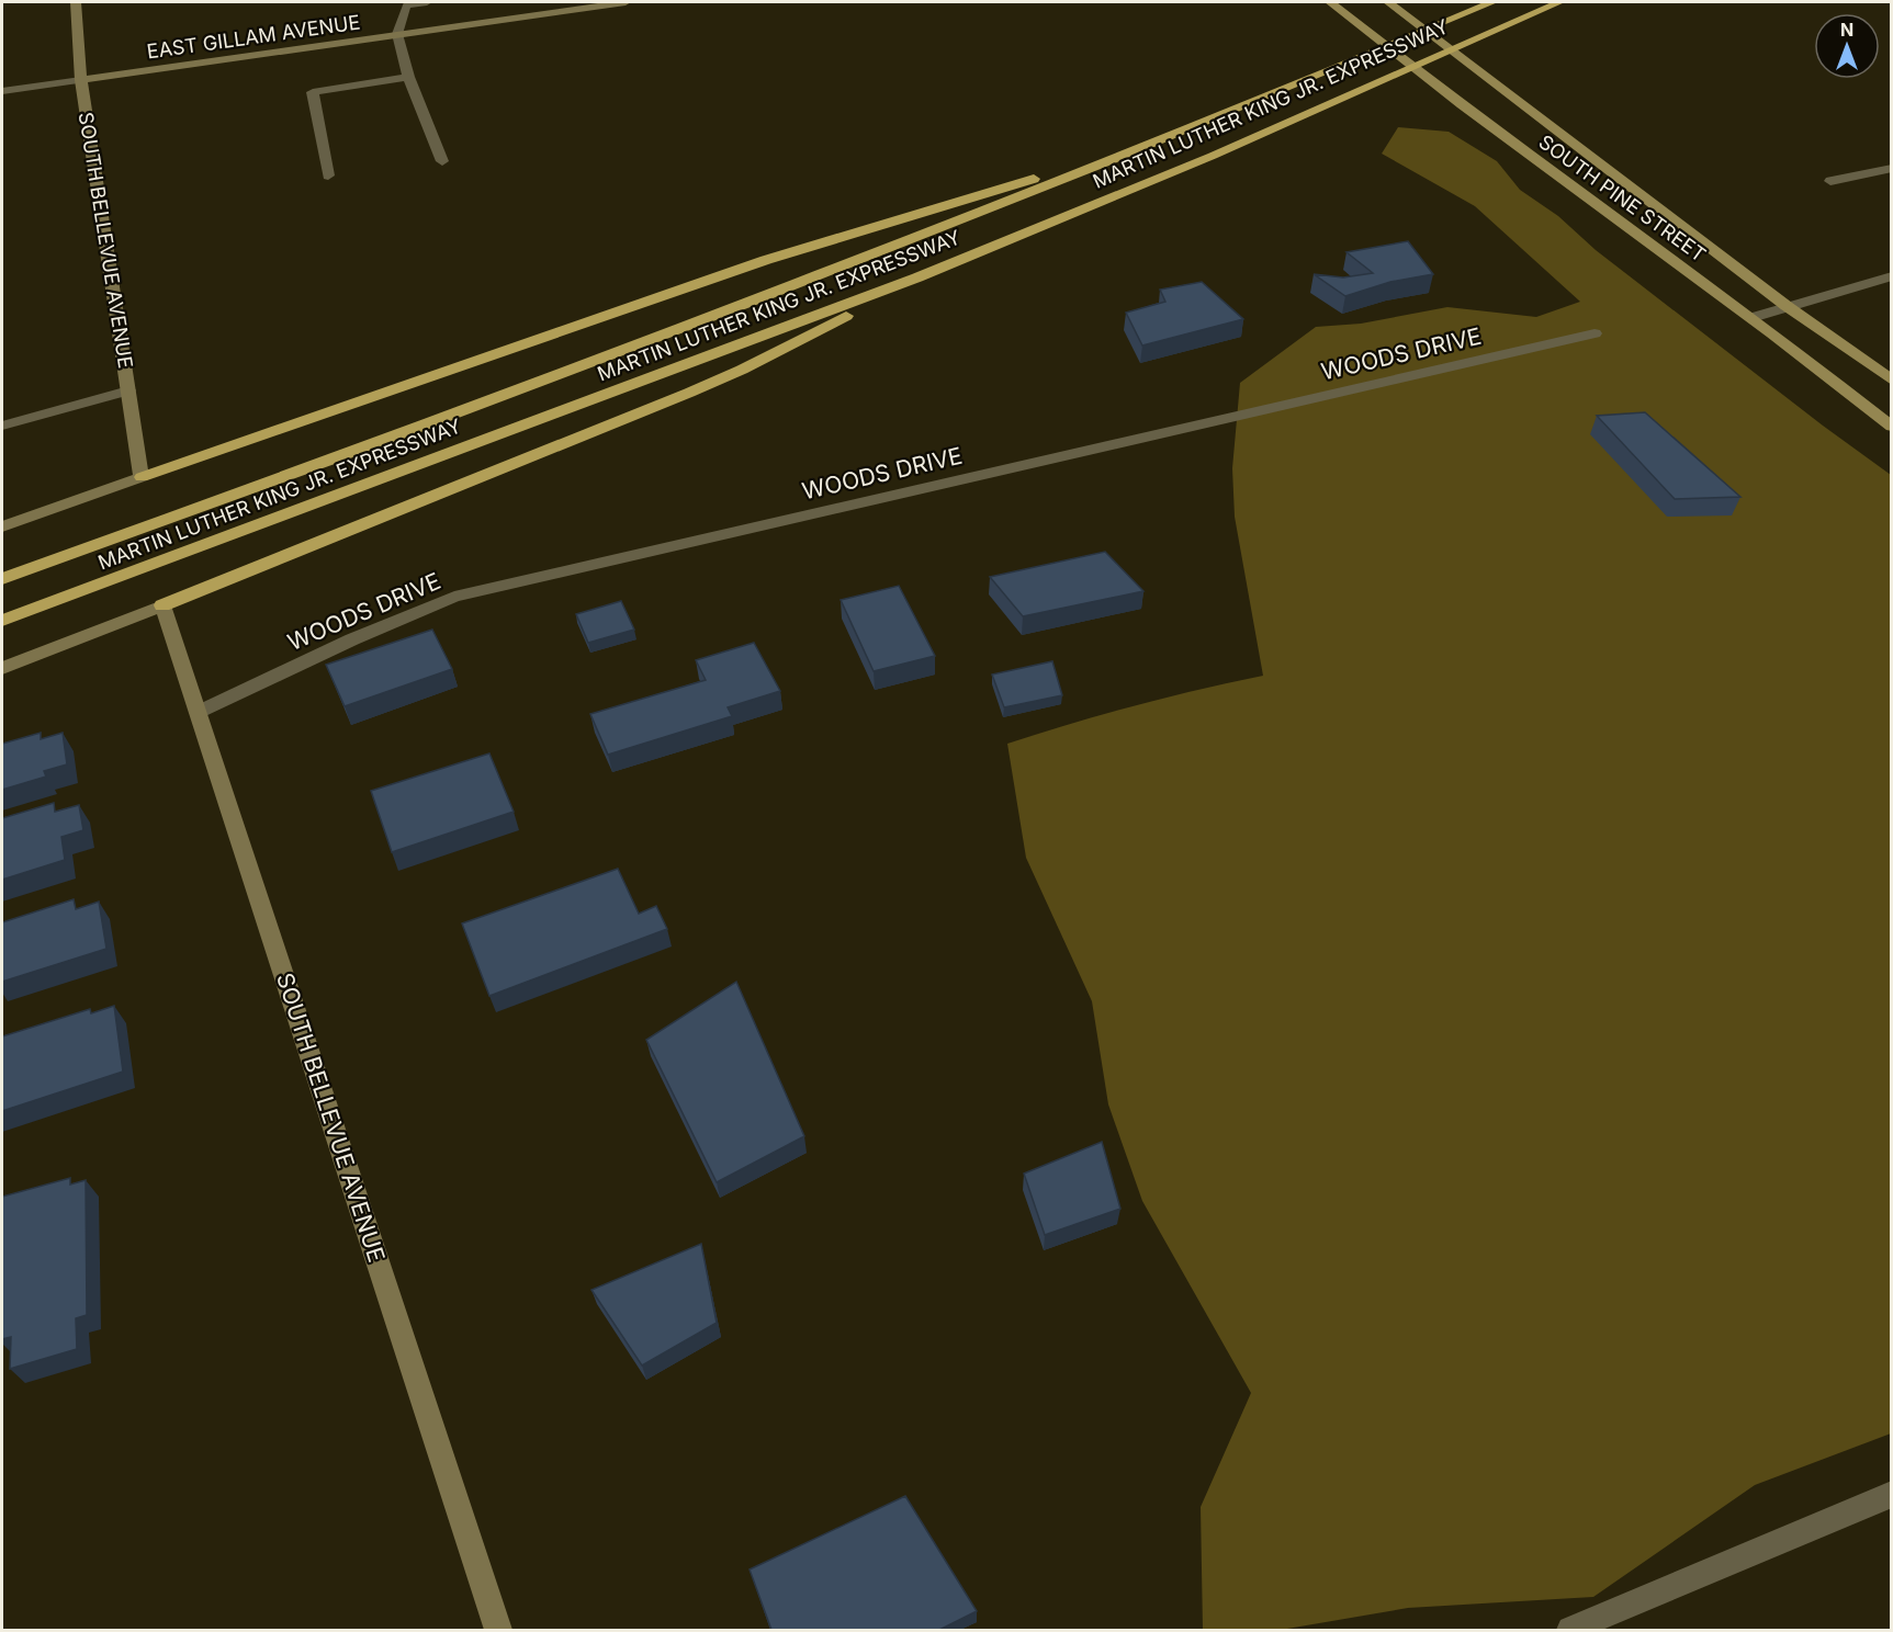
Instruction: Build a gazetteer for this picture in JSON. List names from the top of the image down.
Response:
{
  "streets": {
    "highway": ["MARTIN LUTHER KING JR. EXPRESSWAY"],
    "main road": ["SOUTH PINE STREET"],
    "street": ["EAST GILLAM AVENUE", "SOUTH BELLEVUE AVENUE", "WOODS DRIVE"]
  },
  "crossings": [
    ["EAST GILLAM AVENUE", "SOUTH BELLEVUE AVENUE"],
    ["SOUTH BELLEVUE AVENUE", "WOODS DRIVE"]
  ],
  "north": "top"
}
